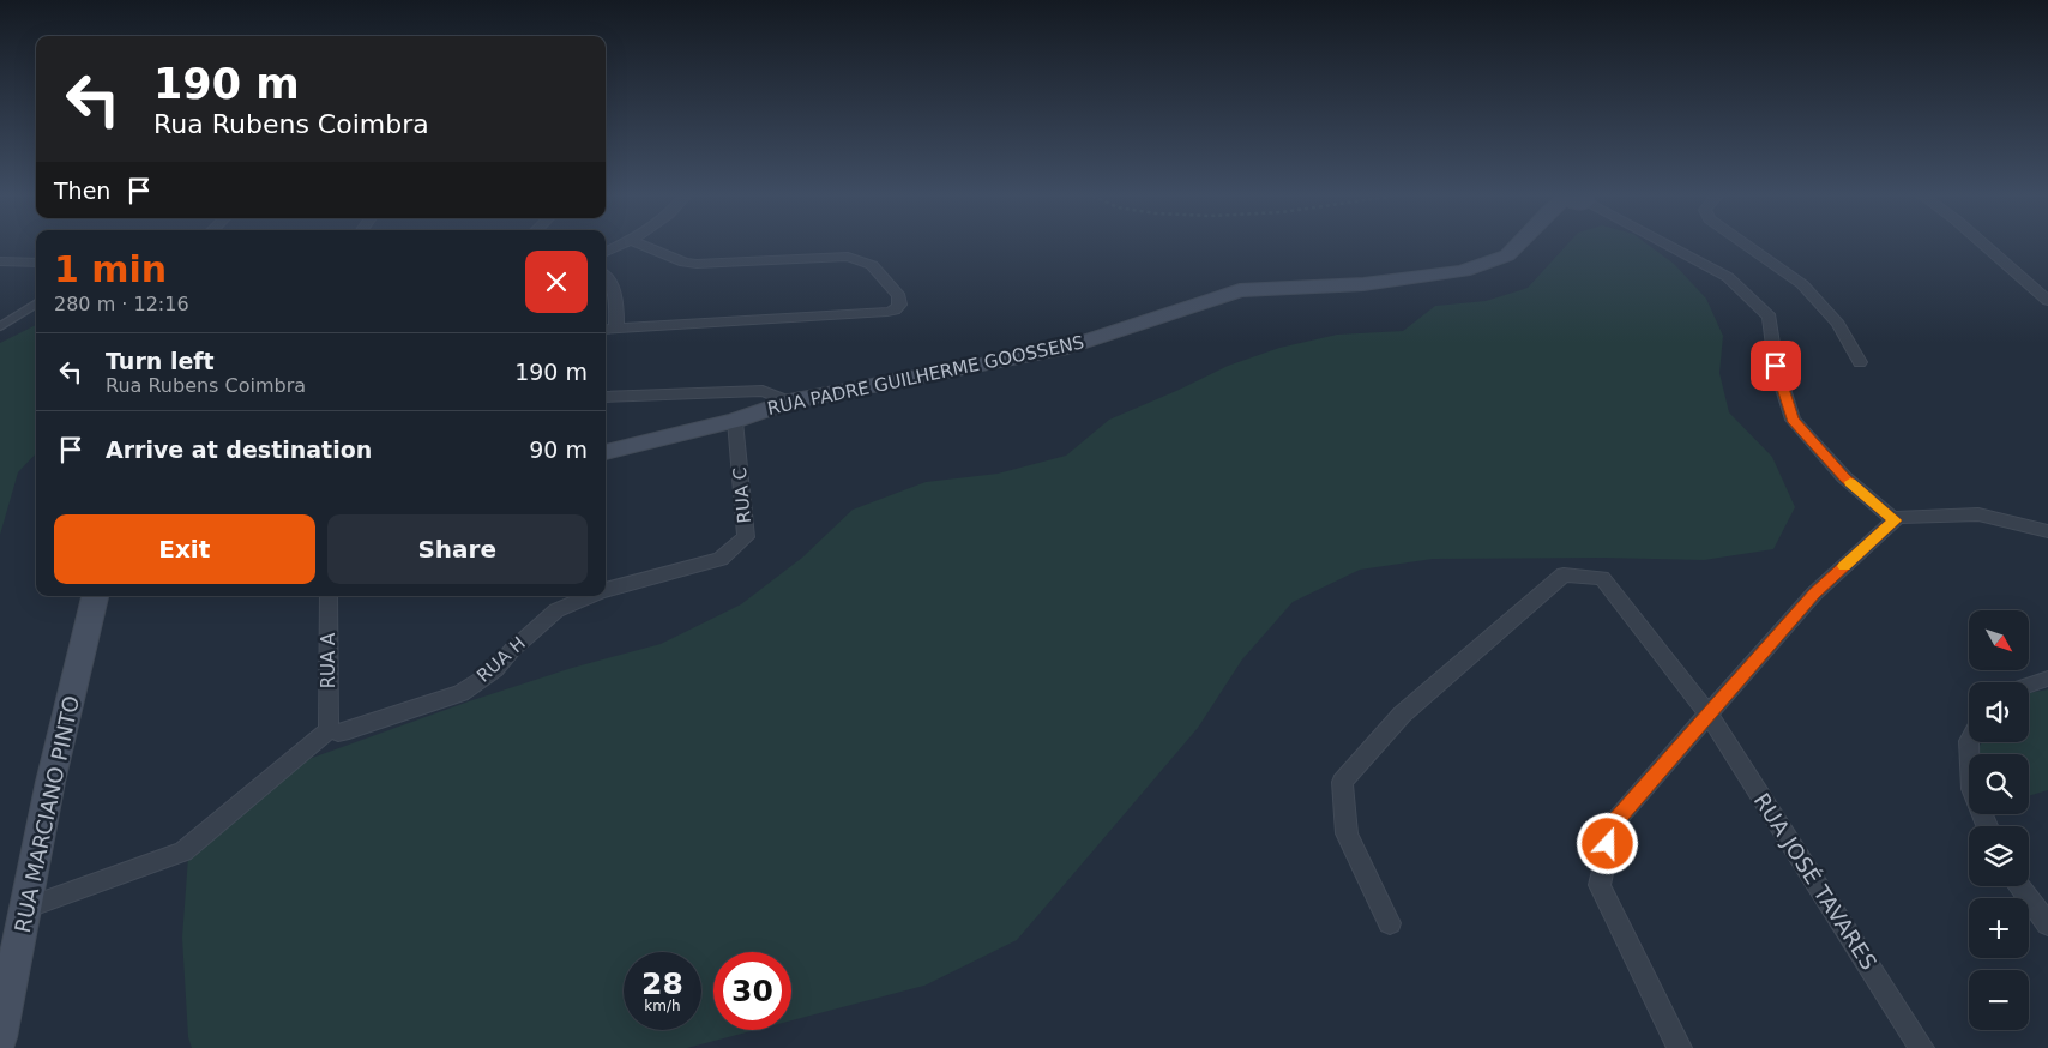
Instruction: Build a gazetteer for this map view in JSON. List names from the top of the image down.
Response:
{
  "streets": {
    "street": [
      "RUA PADRE GUILHERME GOOSSENS",
      "RUA C",
      "RUA H",
      "RUA A",
      "RUA MARCIANO PINTO",
      "RUA JOSÉ TAVARES"
    ]
  },
  "crossings": [
    ["RUA PADRE GUILHERME GOOSSENS", "RUA C"],
    ["RUA C", "RUA H"],
    ["RUA H", "RUA A"]
  ],
  "north": "bottom right",
  "page": {
    "turn": ["190 m", "Rua Rubens Coimbra"],
    "then": "Then",
    "heading": ["1 min", "280 m · 12:16"],
    "list": [
      {
        "name": "Turn left",
        "note": "Rua Rubens Coimbra",
        "value": "190 m"
      },
      {
        "name": "Arrive at destination",
        "value": "90 m"
      }
    ],
    "buttons": ["Exit", "Share"],
    "map_buttons": ["+", "−"],
    "speed": "28 km/h",
    "limit": "30"
  }
}
